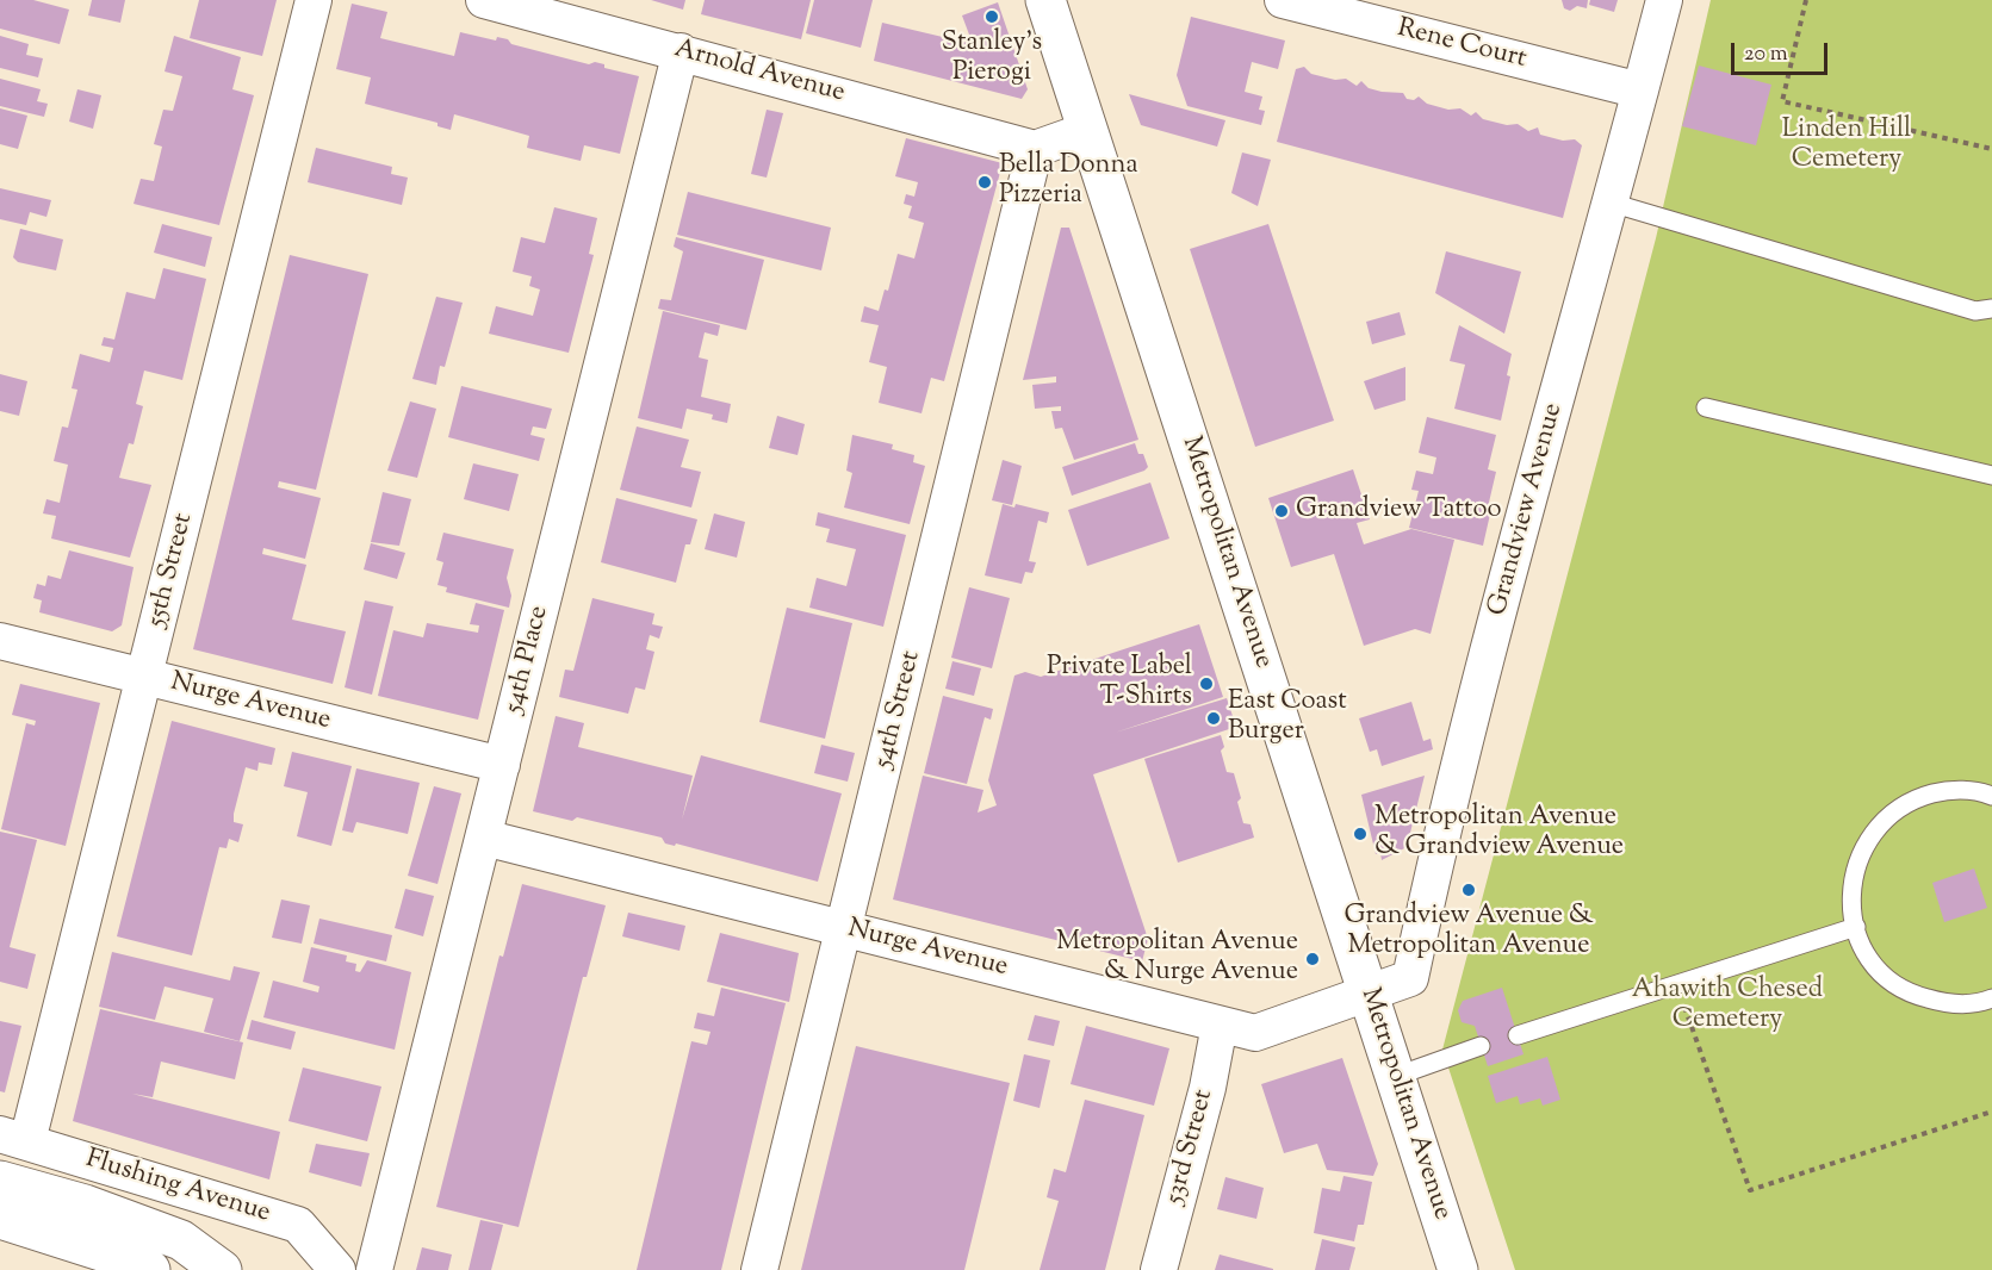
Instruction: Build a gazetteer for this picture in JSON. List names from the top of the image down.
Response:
{
  "streets": {
    "main road": ["Metropolitan Avenue", "Flushing Avenue"],
    "street": [
      "Rene Court",
      "Arnold Avenue",
      "Grandview Avenue",
      "55th Street",
      "54th Place",
      "Nurge Avenue",
      "54th Street",
      "53rd Street"
    ]
  },
  "crossings": [
    ["Rene Court", "Grandview Avenue"],
    ["Arnold Avenue", "54th Place"],
    ["Arnold Avenue", "54th Street"],
    ["Grandview Avenue", "Metropolitan Avenue"],
    ["Grandview Avenue", "Nurge Avenue"],
    ["Metropolitan Avenue", "Nurge Avenue"],
    ["55th Street", "Nurge Avenue"],
    ["55th Street", "Flushing Avenue"],
    ["54th Place", "Nurge Avenue"],
    ["Nurge Avenue", "54th Street"],
    ["Nurge Avenue", "53rd Street"]
  ],
  "parks": ["Linden Hill Cemetery", "Ahawith Chesed Cemetery"],
  "places": [
    "Stanley's Pierogi",
    "Bella Donna Pizzeria",
    "Grandview Tattoo",
    "Private Label T-Shirts",
    "East Coast Burger",
    "Metropolitan Avenue & Grandview Avenue",
    "Grandview Avenue & Metropolitan Avenue",
    "Metropolitan Avenue & Nurge Avenue"
  ],
  "scale_bar": "20 m"
}
